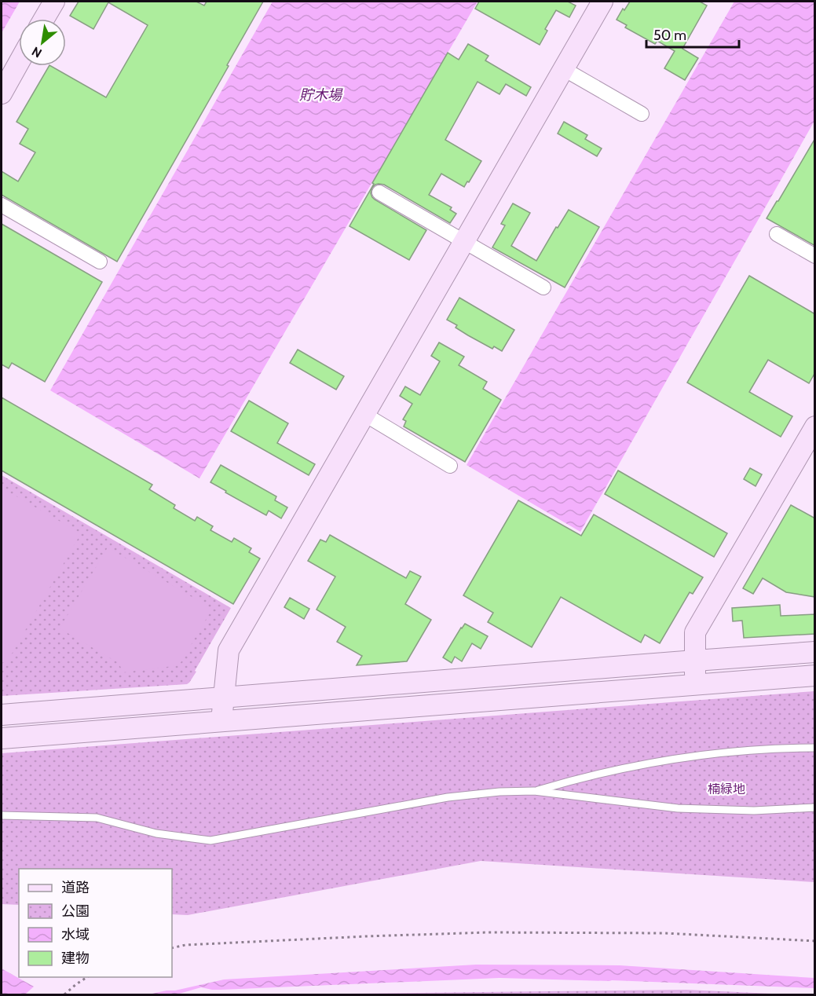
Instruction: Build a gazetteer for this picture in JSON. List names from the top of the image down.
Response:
{
  "water": ["貯木場"],
  "parks": ["楠緑地"],
  "legend": [
    "道路",
    "公園",
    "水域",
    "建物"
  ],
  "scale_bar": "50 m",
  "north": "bottom left"
}
